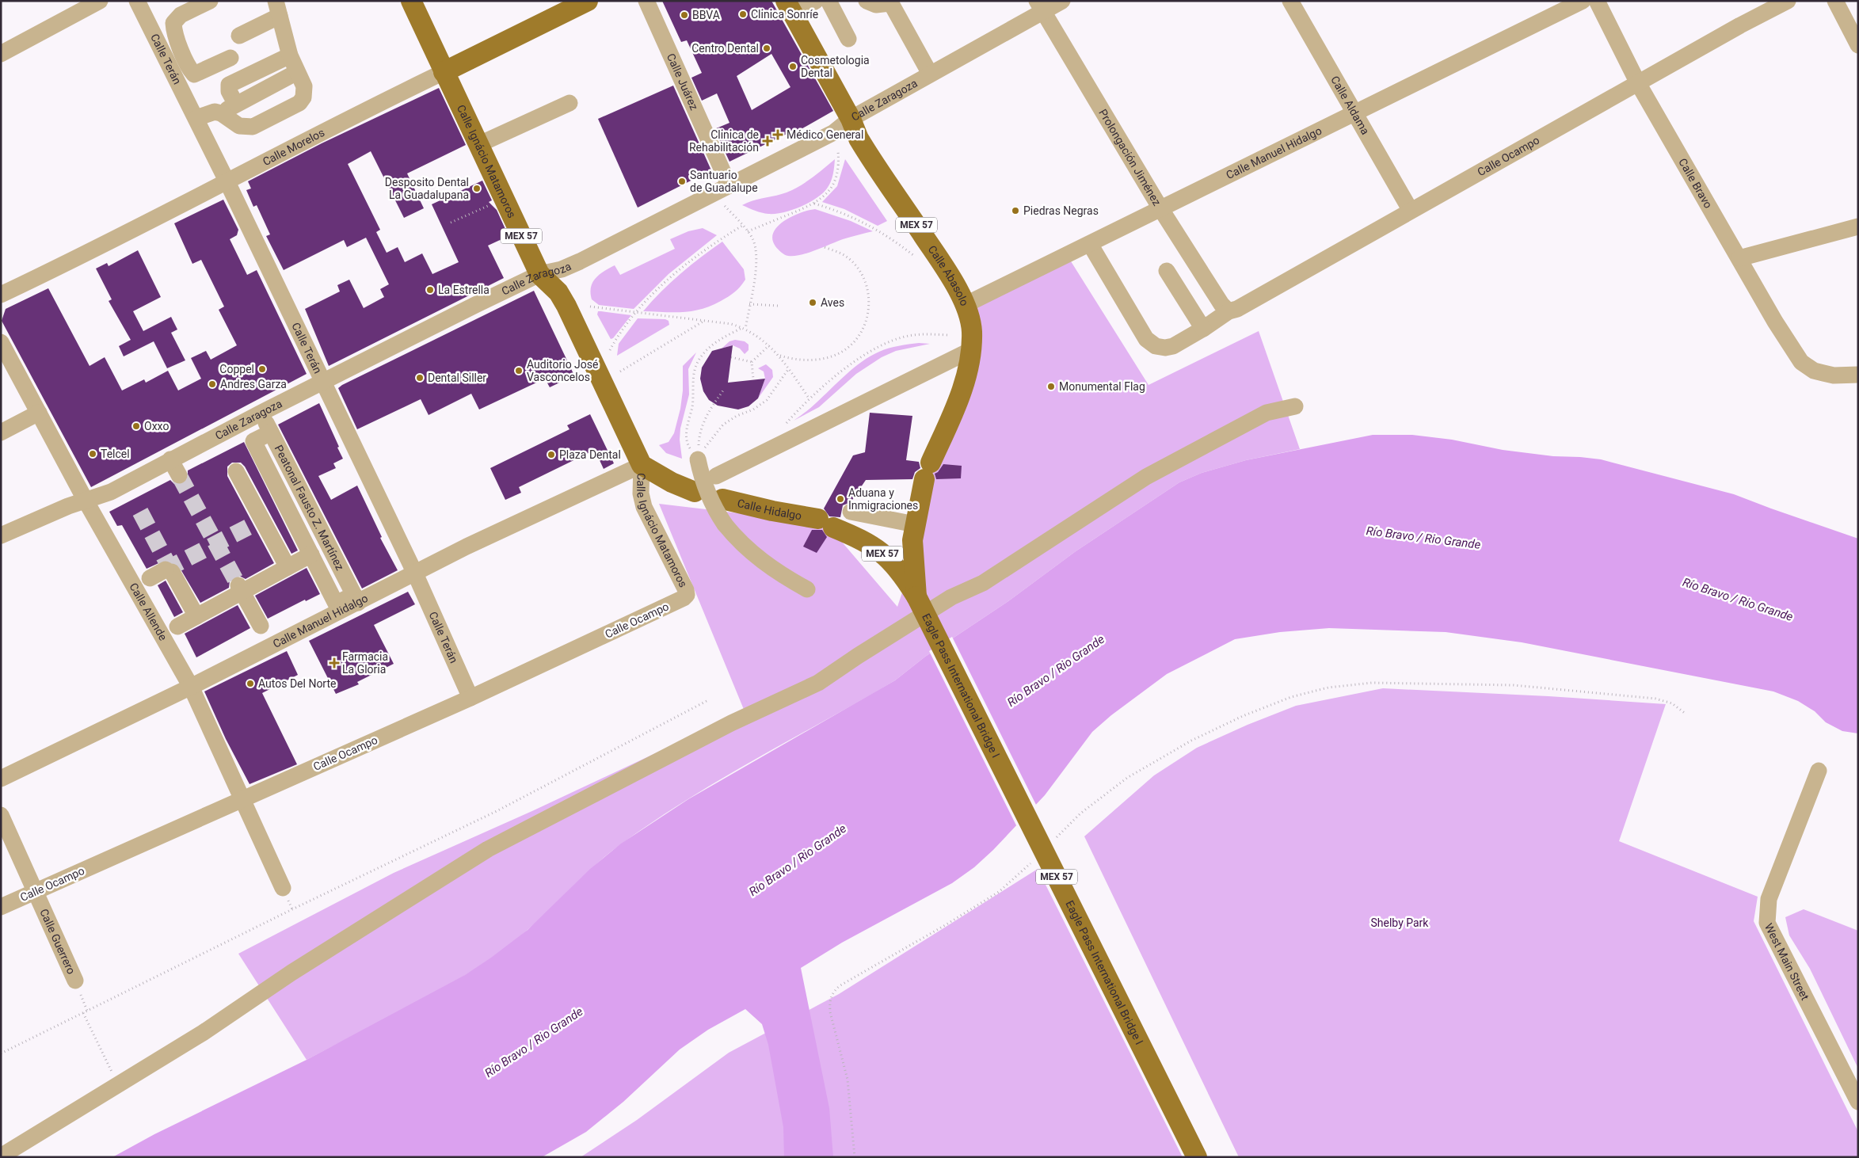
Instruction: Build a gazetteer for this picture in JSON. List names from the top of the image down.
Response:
{
  "streets": {
    "main road": [
      "Calle Morelos",
      "Calle Ignácio Matamoros",
      "MEX 57",
      "Calle Abasolo",
      "Calle Hidalgo",
      "Eagle Pass International Bridge I"
    ],
    "street": [
      "Calle Terán",
      "Calle Juárez",
      "Calle Zaragoza",
      "Calle Aldama",
      "Calle Manuel Hidalgo",
      "Calle Ocampo",
      "Prolongación Jiménez",
      "Calle Bravo",
      "Peatonal Fausto Z. Martínez",
      "Calle Allende",
      "Calle Guerrero",
      "West Main Street"
    ]
  },
  "crossings": [
    ["Calle Terán", "Calle Zaragoza"],
    ["Calle Terán", "Calle Morelos"],
    ["Calle Terán", "Calle Manuel Hidalgo"],
    ["Calle Terán", "Calle Ocampo"],
    ["Calle Juárez", "Calle Zaragoza"],
    ["Calle Zaragoza", "Prolongación Jiménez"],
    ["Calle Zaragoza", "Calle Ignácio Matamoros"],
    ["Calle Zaragoza", "Calle Abasolo"],
    ["Calle Zaragoza", "Peatonal Fausto Z. Martínez"],
    ["Calle Zaragoza", "Calle Allende"],
    ["Calle Aldama", "Calle Manuel Hidalgo"],
    ["Calle Aldama", "Calle Ocampo"],
    ["Calle Morelos", "Calle Ignácio Matamoros"],
    ["Calle Manuel Hidalgo", "Calle Ocampo"],
    ["Calle Manuel Hidalgo", "Prolongación Jiménez"],
    ["Calle Manuel Hidalgo", "Calle Ignácio Matamoros"],
    ["Calle Manuel Hidalgo", "Calle Abasolo"],
    ["Calle Manuel Hidalgo", "Peatonal Fausto Z. Martínez"],
    ["Calle Manuel Hidalgo", "Calle Allende"],
    ["Calle Ocampo", "Prolongación Jiménez"],
    ["Calle Ocampo", "Calle Ignácio Matamoros"],
    ["Calle Ocampo", "Calle Bravo"],
    ["Calle Ocampo", "Calle Allende"],
    ["Calle Ocampo", "Calle Guerrero"],
    ["Calle Abasolo", "Calle Hidalgo"],
    ["Calle Abasolo", "Eagle Pass International Bridge I"],
    ["Calle Hidalgo", "Eagle Pass International Bridge I"]
  ],
  "water": ["Río Bravo / Rio Grande"],
  "parks": ["Shelby Park"],
  "places": {
    "other": [
      "Clinica Sonríe",
      "BBVA",
      "Centro Dental",
      "Cosmetologia Dental",
      "Santuario de Guadalupe",
      "Desposito Dental La Guadalupana",
      "Piedras Negras",
      "La Estrella",
      "Aves",
      "Coppel",
      "Auditorio José Vasconcelos",
      "Dental Siller",
      "Andres Garza",
      "Monumental Flag",
      "Oxxo",
      "Telcel",
      "Plaza Dental",
      "Aduana y Inmigraciones",
      "Autos Del Norte"
    ],
    "health": ["Médico General", "Clinica de Rehabilitación", "Farmacia La Gloria"]
  }
}
